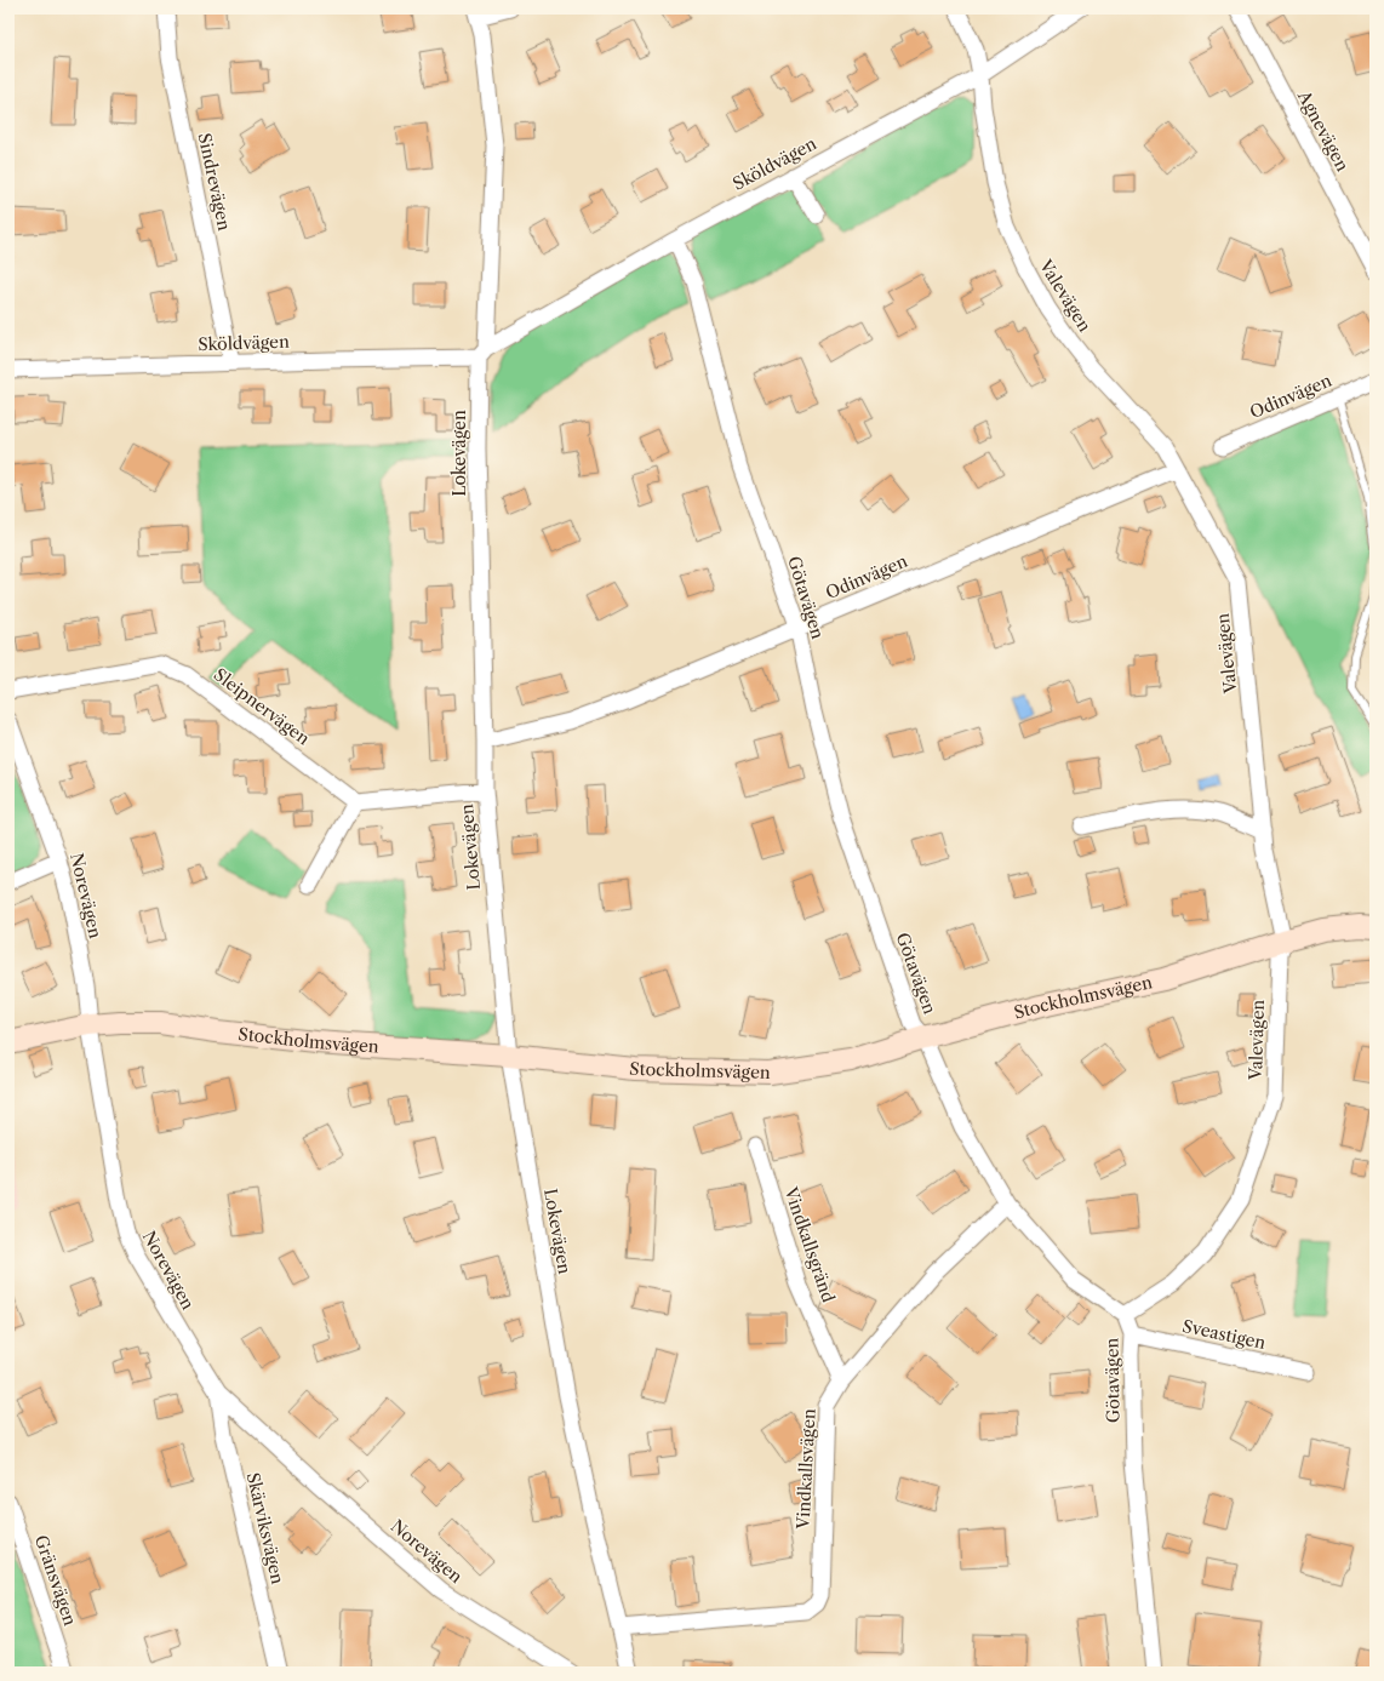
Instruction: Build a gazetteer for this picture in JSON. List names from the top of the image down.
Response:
{
  "streets": {
    "street": [
      "Agnevägen",
      "Sköldvägen",
      "Sindrevägen",
      "Valevägen",
      "Odinvägen",
      "Lokevägen",
      "Götavägen",
      "Sleipnervägen",
      "Norevägen",
      "Stockholmsvägen",
      "Vindkallsgränd",
      "Sveastigen",
      "Vindkallsvägen",
      "Skärviksvägen",
      "Gränsvägen"
    ]
  },
  "crossings": [
    ["Sköldvägen", "Sindrevägen"],
    ["Sköldvägen", "Valevägen"],
    ["Sköldvägen", "Lokevägen"],
    ["Sköldvägen", "Götavägen"],
    ["Valevägen", "Odinvägen"],
    ["Valevägen", "Götavägen"],
    ["Valevägen", "Stockholmsvägen"],
    ["Odinvägen", "Lokevägen"],
    ["Odinvägen", "Götavägen"],
    ["Lokevägen", "Stockholmsvägen"],
    ["Lokevägen", "Vindkallsvägen"],
    ["Götavägen", "Stockholmsvägen"],
    ["Götavägen", "Sveastigen"],
    ["Götavägen", "Vindkallsvägen"],
    ["Norevägen", "Stockholmsvägen"],
    ["Norevägen", "Skärviksvägen"],
    ["Vindkallsgränd", "Vindkallsvägen"]
  ]
}
